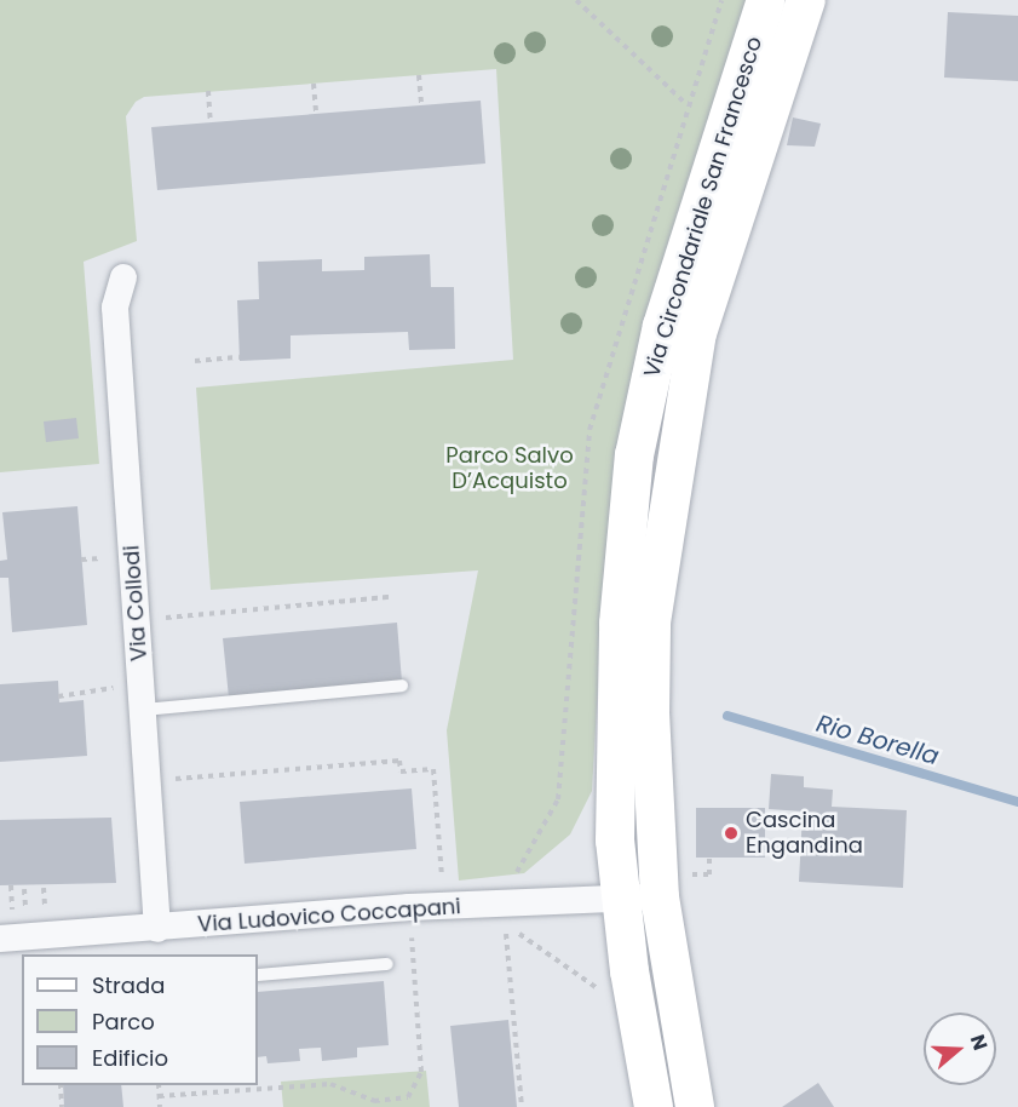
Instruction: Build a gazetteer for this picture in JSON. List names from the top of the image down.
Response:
{
  "streets": {
    "street": ["Via Circondariale San Francesco", "Via Collodi", "Via Ludovico Coccapani"]
  },
  "crossings": [
    ["Via Circondariale San Francesco", "Via Ludovico Coccapani"],
    ["Via Collodi", "Via Ludovico Coccapani"]
  ],
  "water": ["Rio Borella"],
  "parks": ["Parco Salvo D’Acquisto"],
  "places": ["Cascina Engandina"],
  "legend": ["Strada", "Parco", "Edificio"],
  "north": "right"
}
